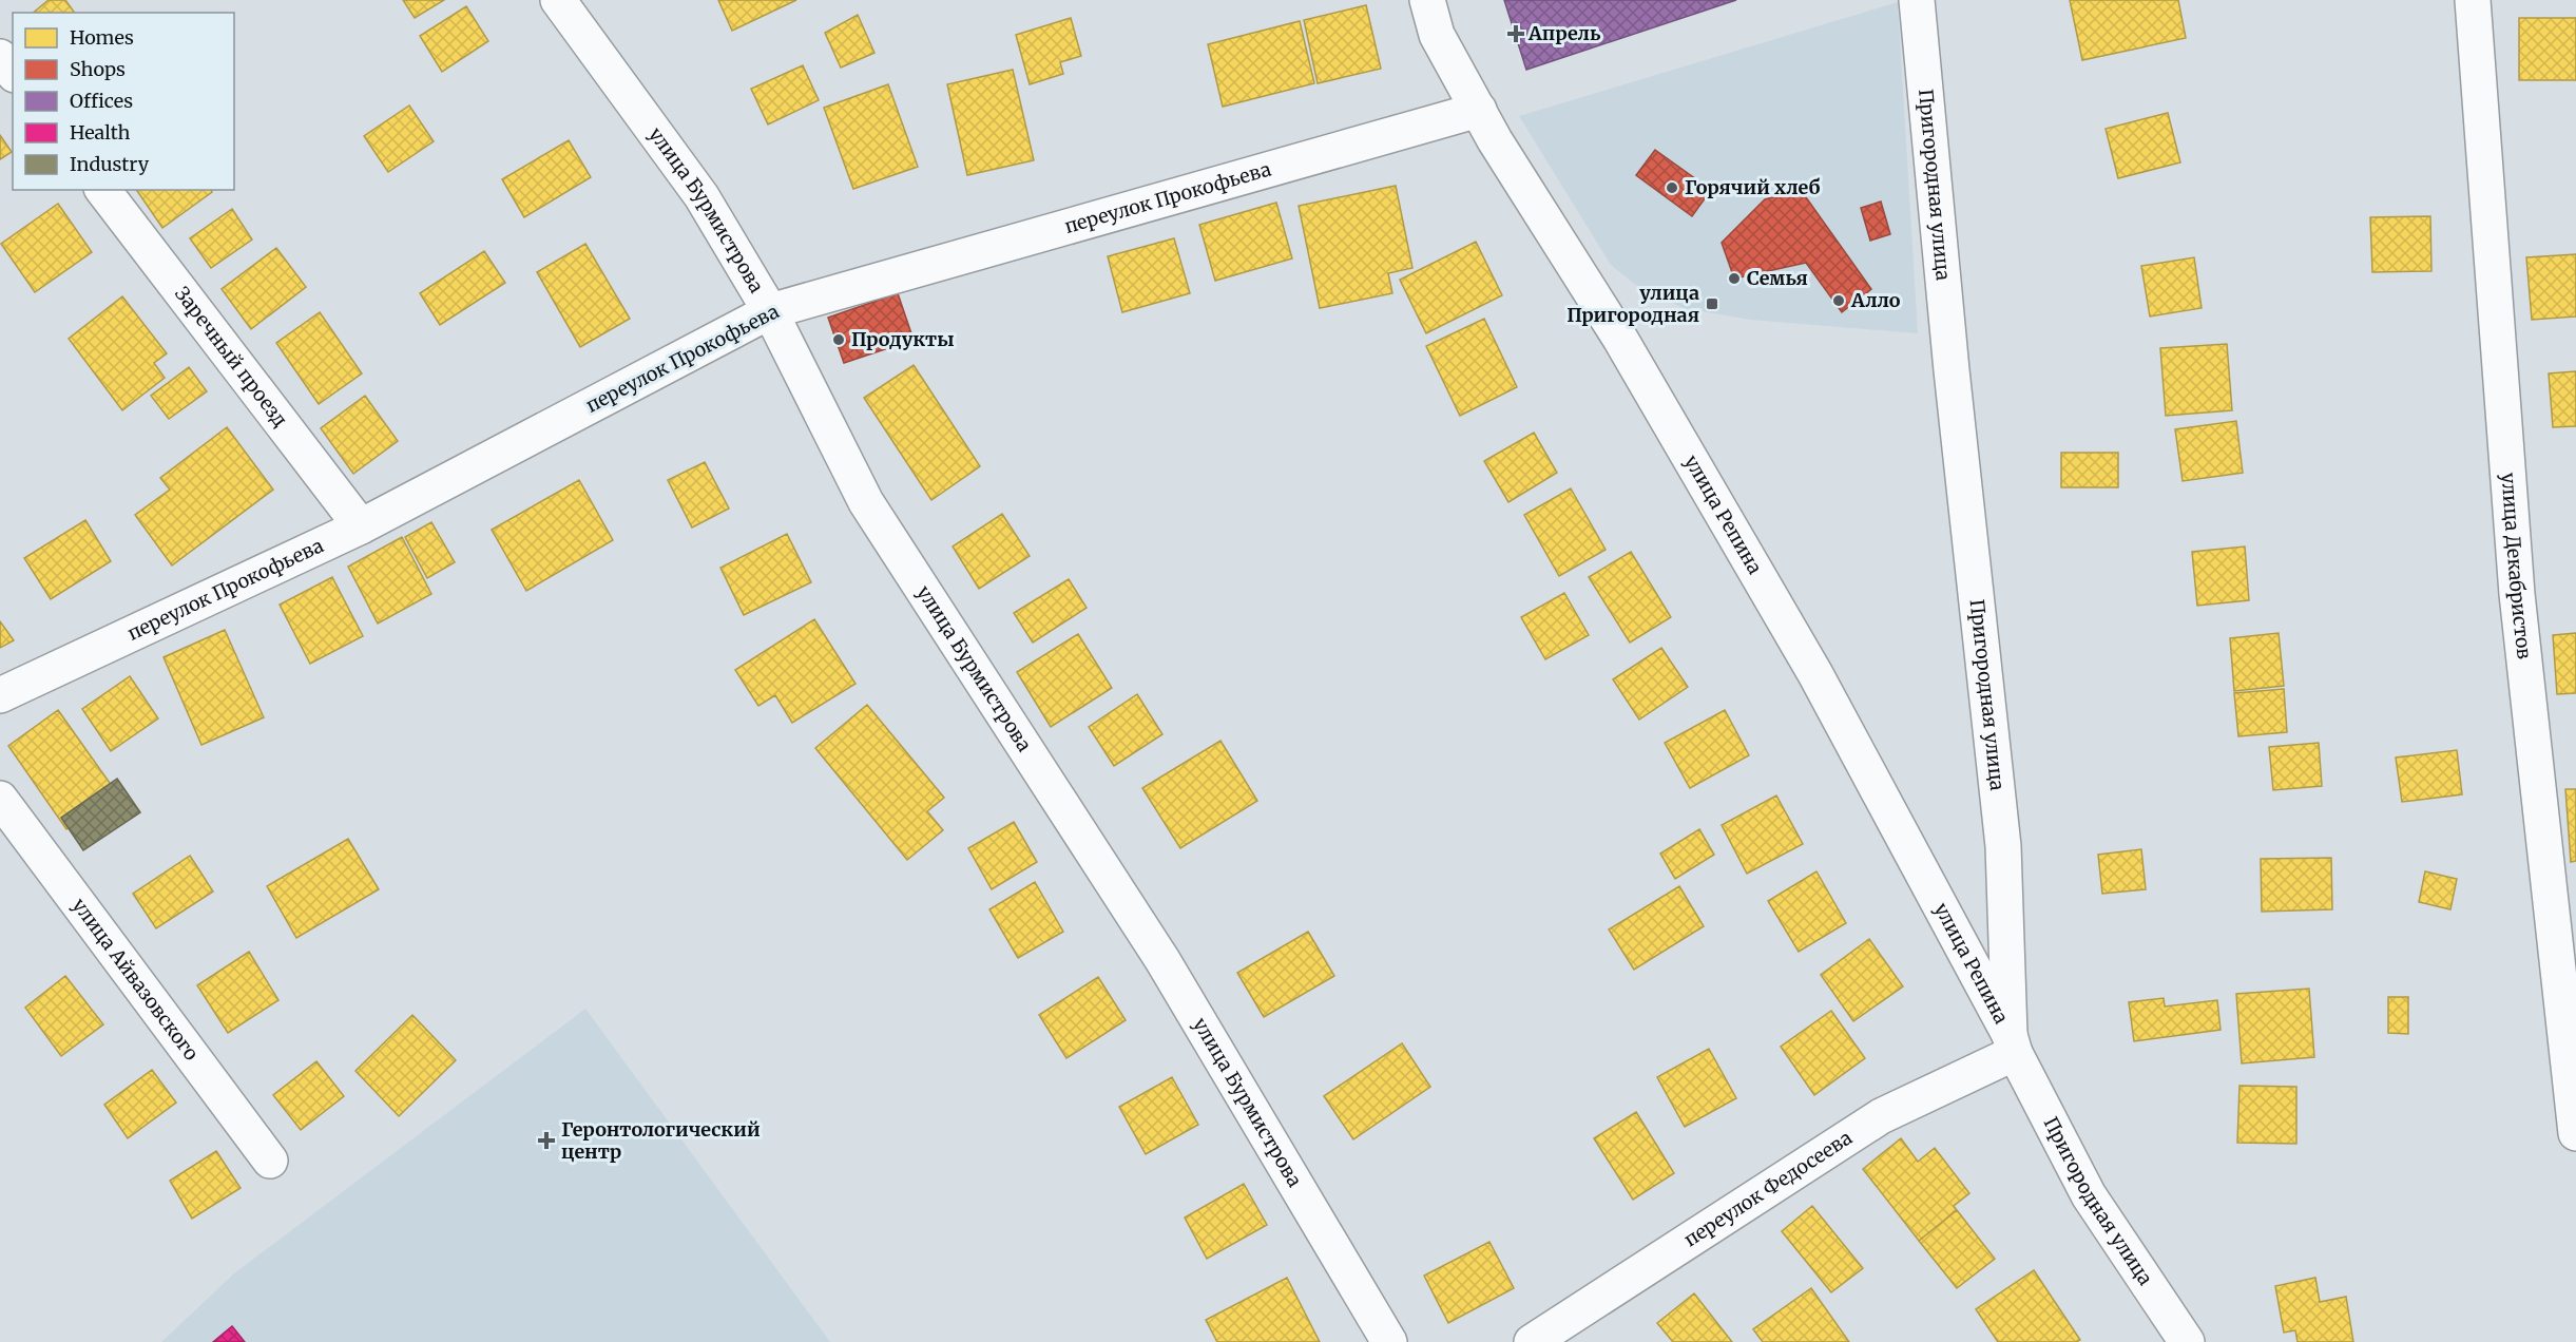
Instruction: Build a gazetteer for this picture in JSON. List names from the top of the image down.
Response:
{
  "streets": {
    "street": [
      "Пригородная улица",
      "переулок Прокофьева",
      "улица Бурмистрова",
      "Заречный проезд",
      "улица Репина",
      "улица Декабристов",
      "улица Айвазовского",
      "переулок Федосеева"
    ]
  },
  "crossings": [
    ["Пригородная улица", "улица Репина"],
    ["Пригородная улица", "переулок Федосеева"],
    ["переулок Прокофьева", "улица Бурмистрова"],
    ["переулок Прокофьева", "Заречный проезд"],
    ["переулок Прокофьева", "улица Репина"],
    ["улица Репина", "переулок Федосеева"]
  ],
  "places": {
    "health": ["Апрель", "Геронтологический центр"],
    "other": [
      "Горячий хлеб",
      "Семья",
      "Алло",
      "Продукты"
    ],
    "transit": ["улица Пригородная"]
  },
  "legend": [
    "Homes",
    "Shops",
    "Offices",
    "Health",
    "Industry"
  ]
}
